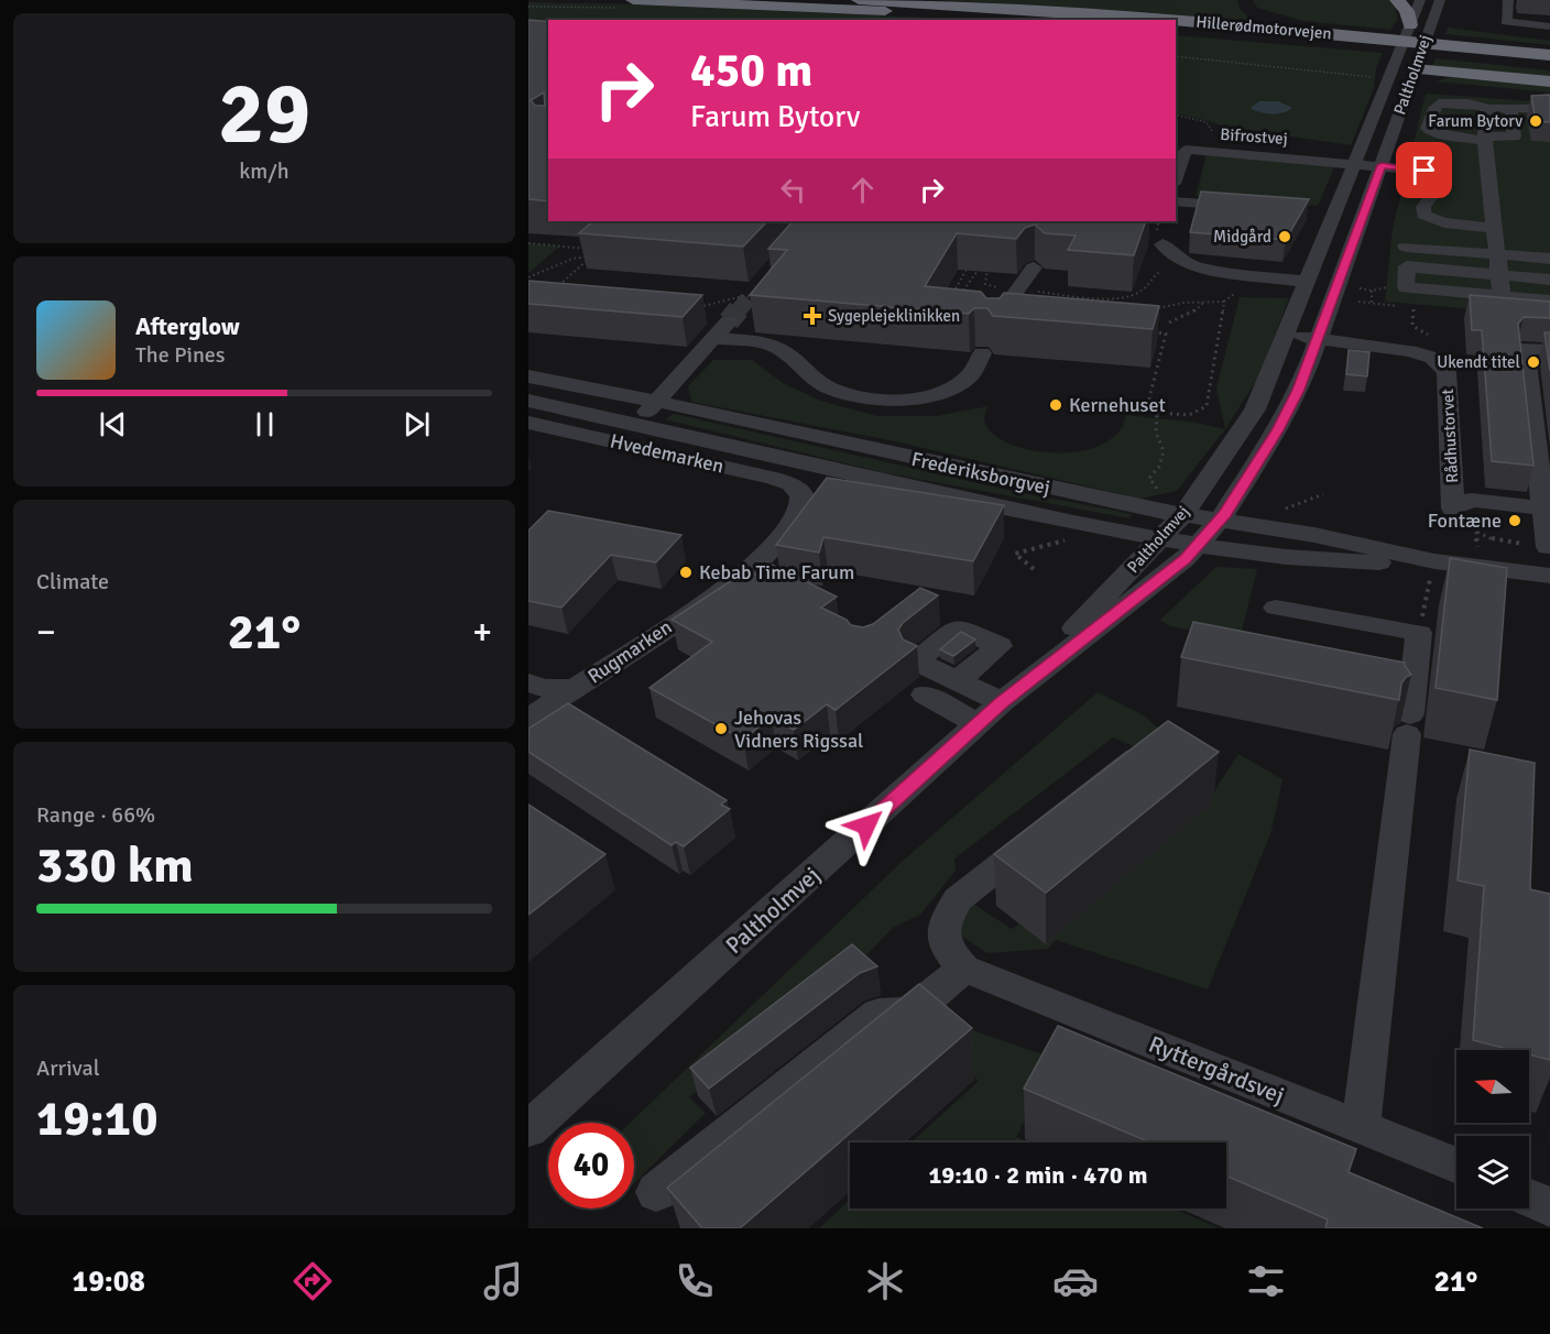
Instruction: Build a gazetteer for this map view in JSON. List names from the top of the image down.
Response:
{
  "streets": {
    "highway": ["Hillerødmotorvejen"],
    "street": [
      "Paltholmvej",
      "Bifrostvej",
      "Rådhustorvet",
      "Hvedemarken",
      "Frederiksborgvej",
      "Rugmarken",
      "Ryttergårdsvej"
    ]
  },
  "crossings": [
    ["Paltholmvej", "Bifrostvej"],
    ["Paltholmvej", "Rådhustorvet"],
    ["Paltholmvej", "Frederiksborgvej"],
    ["Hvedemarken", "Rugmarken"]
  ],
  "places": {
    "other": [
      "Farum Bytorv",
      "Midgård",
      "Ukendt titel",
      "Kernehuset",
      "Fontæne",
      "Kebab Time Farum",
      "Jehovas Vidners Rigssal"
    ],
    "health": ["Sygeplejeklinikken"]
  },
  "north": "left",
  "page": {
    "tile": [
      ["29", "km/h"],
      "Climate",
      ["Range · 66%", "330 km"],
      ["Arrival", "19:10"]
    ],
    "turn": ["450 m", "Farum Bytorv"],
    "song": ["Afterglow", "The Pines"],
    "heat": ["−", "21°", "+"],
    "limit": "40",
    "trip": "19:10 · 2 min · 470 m",
    "tabs": ["19:08", "21°"]
  }
}
